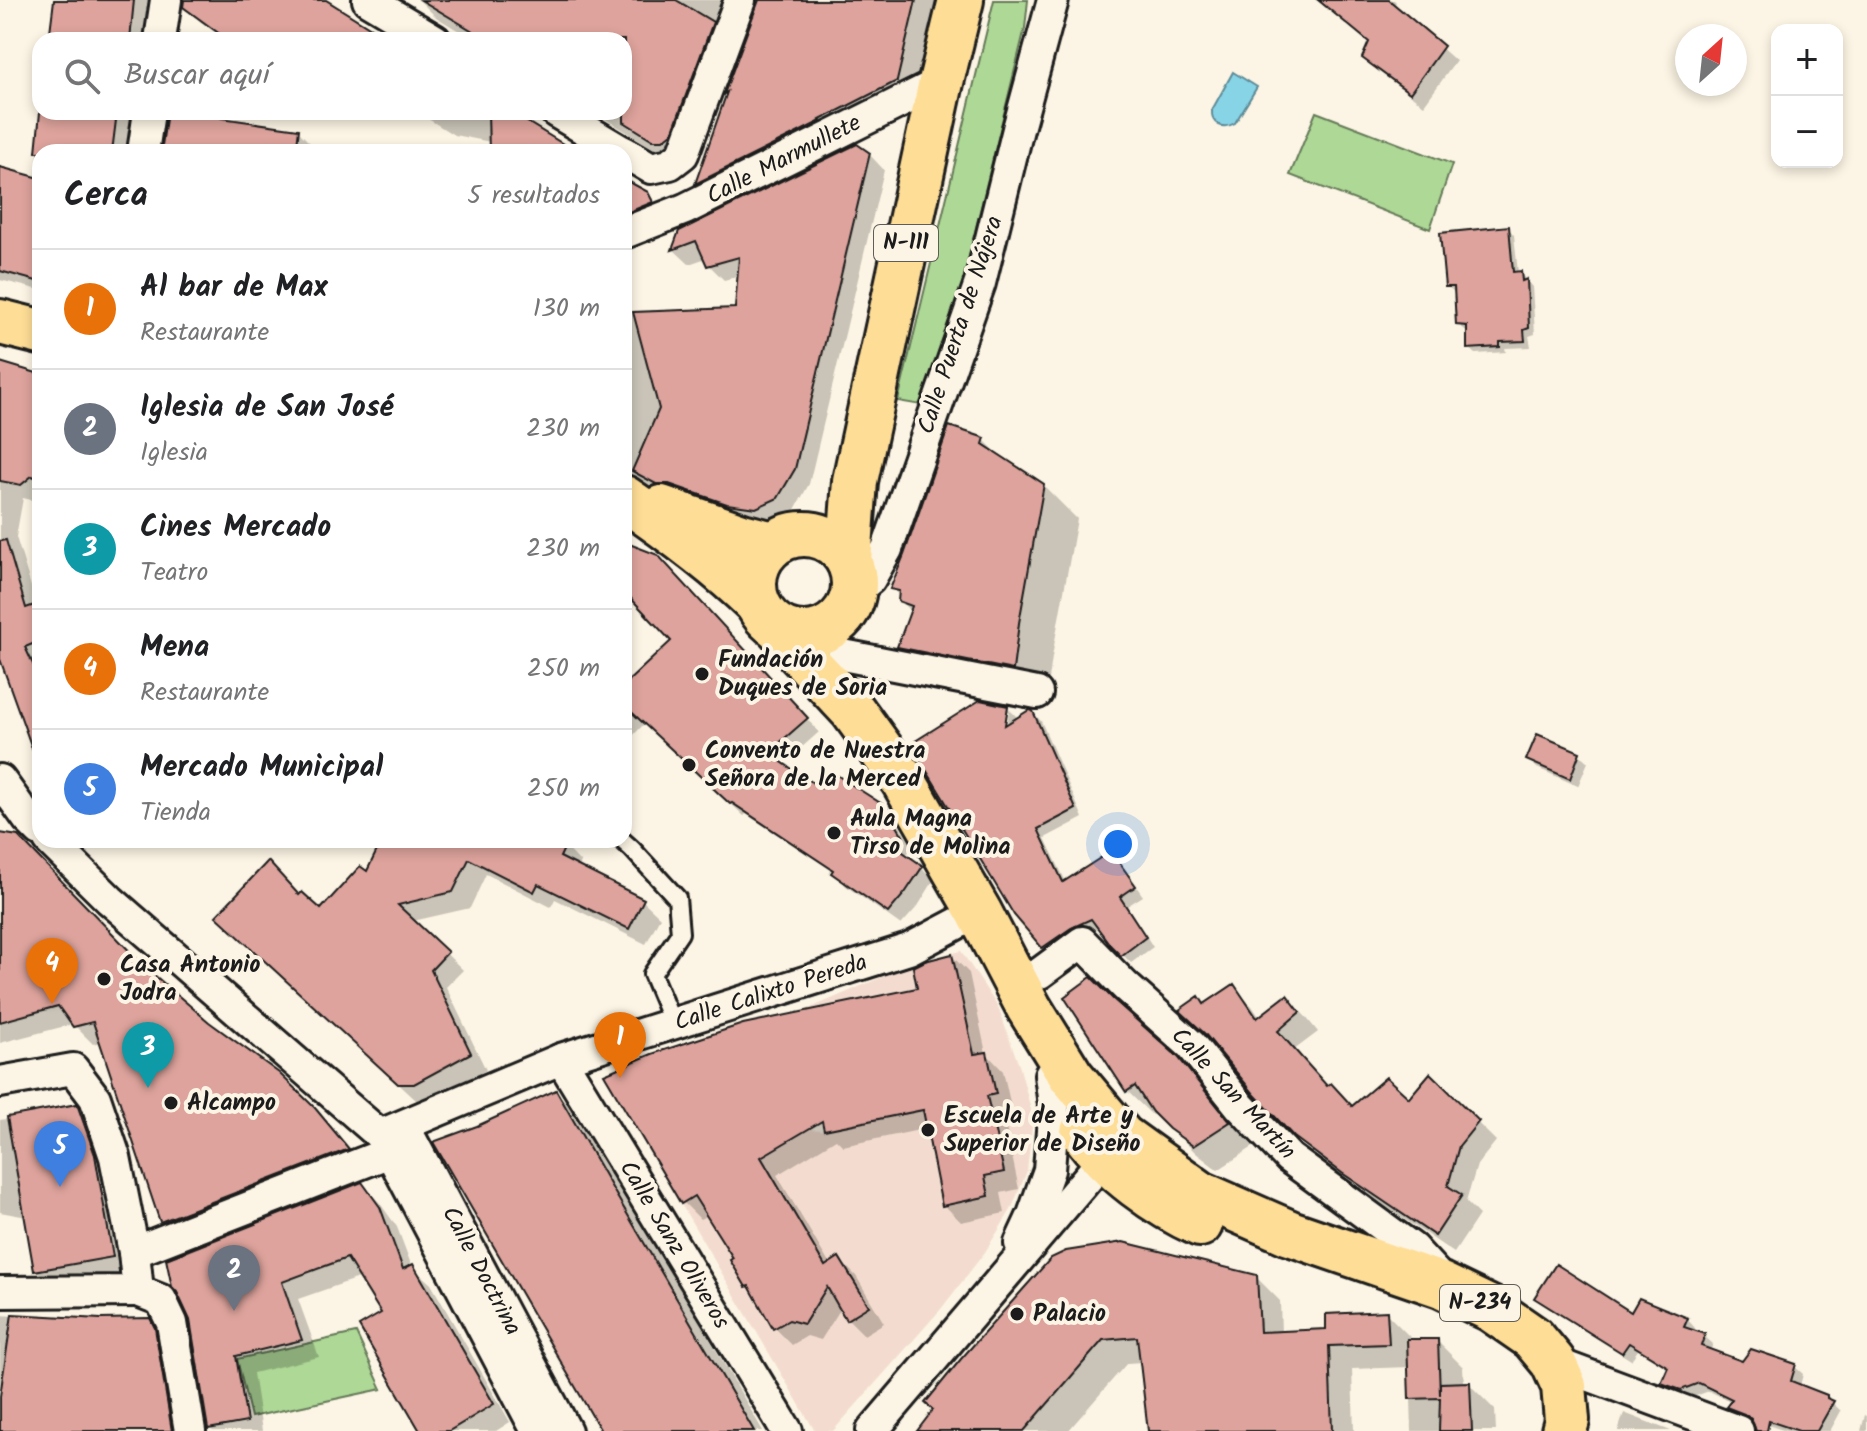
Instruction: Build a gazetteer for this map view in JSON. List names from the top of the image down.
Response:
{
  "streets": {
    "main road": ["N-111", "N-234"],
    "street": [
      "Calle Marmullete",
      "Calle Puerta de Nájera",
      "Calle Calixto Pereda",
      "Calle San Martín",
      "Calle Sanz Oliveros",
      "Calle Doctrina"
    ]
  },
  "crossings": [
    ["Calle Marmullete", "N-111"],
    ["N-111", "Calle Puerta de Nájera"],
    ["N-111", "N-234"],
    ["Calle Puerta de Nájera", "N-234"],
    ["Calle Calixto Pereda", "Calle Sanz Oliveros"],
    ["Calle Calixto Pereda", "Calle Doctrina"],
    ["Calle Calixto Pereda", "N-234"],
    ["Calle San Martín", "N-234"]
  ],
  "places": [
    "Fundación Duques de Soria",
    "Convento de Nuestra Señora de la Merced",
    "Aula Magna Tirso de Molina",
    "Casa Antonio Jodra",
    "Alcampo",
    "Escuela de Arte y Superior de Diseño",
    "Palacio"
  ],
  "north": "top right",
  "page": {
    "map_buttons": ["+", "−"],
    "search": "Buscar aquí",
    "heading": ["Cerca", "5 resultados"],
    "list": [
      {
        "mark": "1",
        "name": "Al bar de Max",
        "note": "Restaurante",
        "value": "130 m"
      },
      {
        "mark": "2",
        "name": "Iglesia de San José",
        "note": "Iglesia",
        "value": "230 m"
      },
      {
        "mark": "3",
        "name": "Cines Mercado",
        "note": "Teatro",
        "value": "230 m"
      },
      {
        "mark": "4",
        "name": "Mena",
        "note": "Restaurante",
        "value": "250 m"
      },
      {
        "mark": "5",
        "name": "Mercado Municipal",
        "note": "Tienda",
        "value": "250 m"
      }
    ],
    "pins": [
      "4",
      "1",
      "3",
      "5",
      "2"
    ]
  }
}
